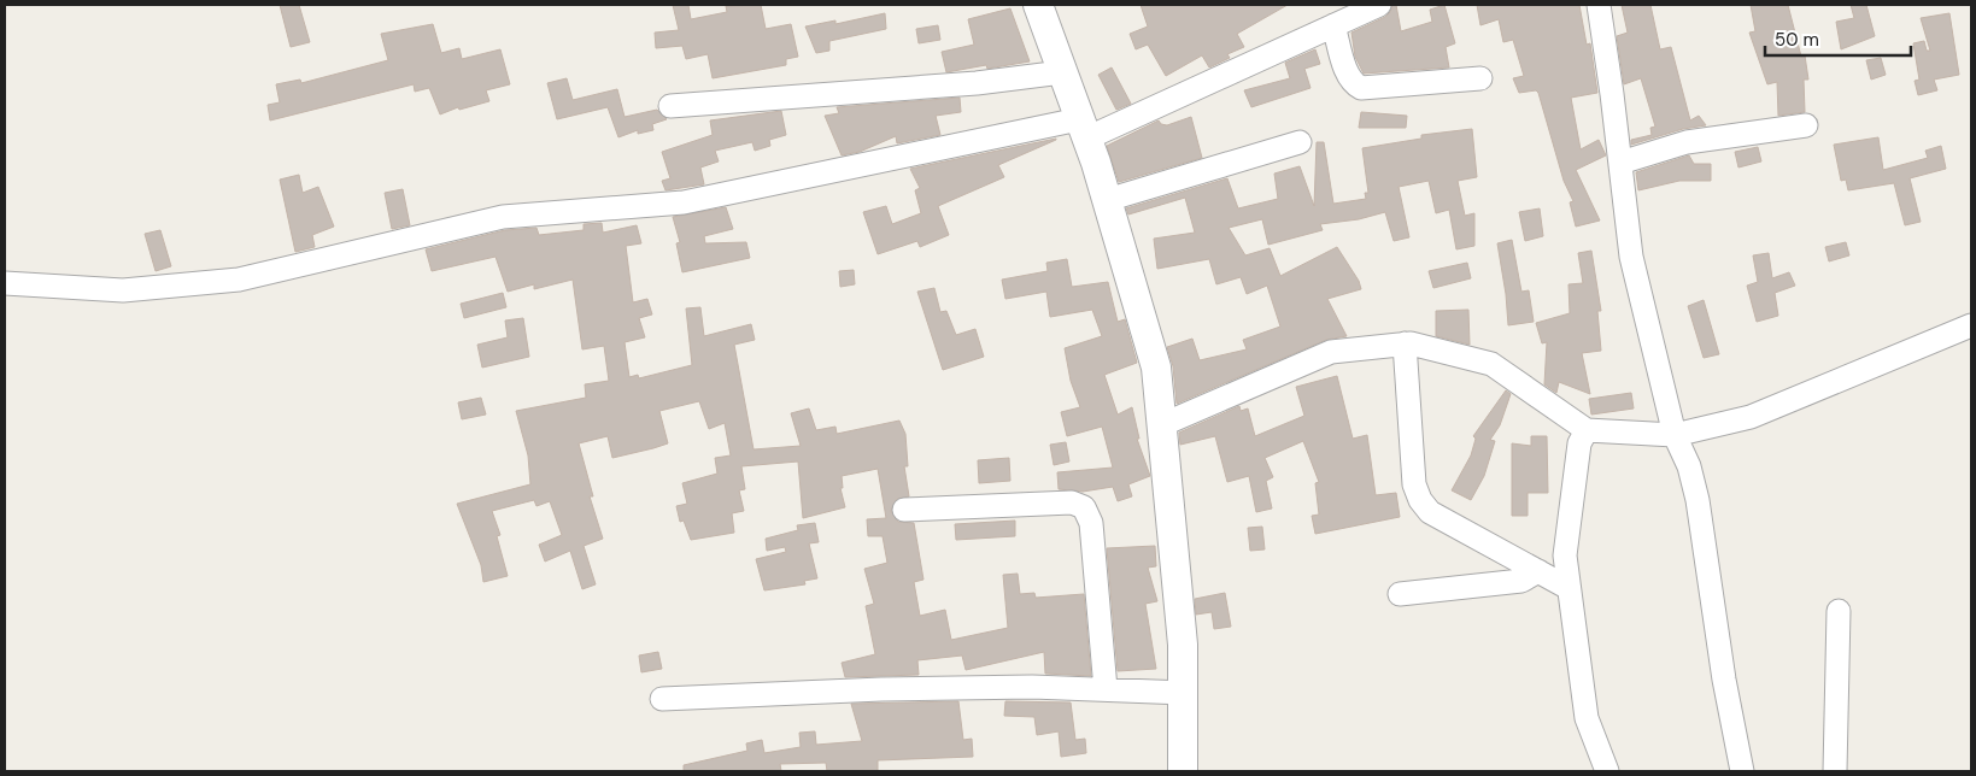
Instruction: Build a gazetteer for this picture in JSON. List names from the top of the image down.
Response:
{
  "scale_bar": "50 m"
}
